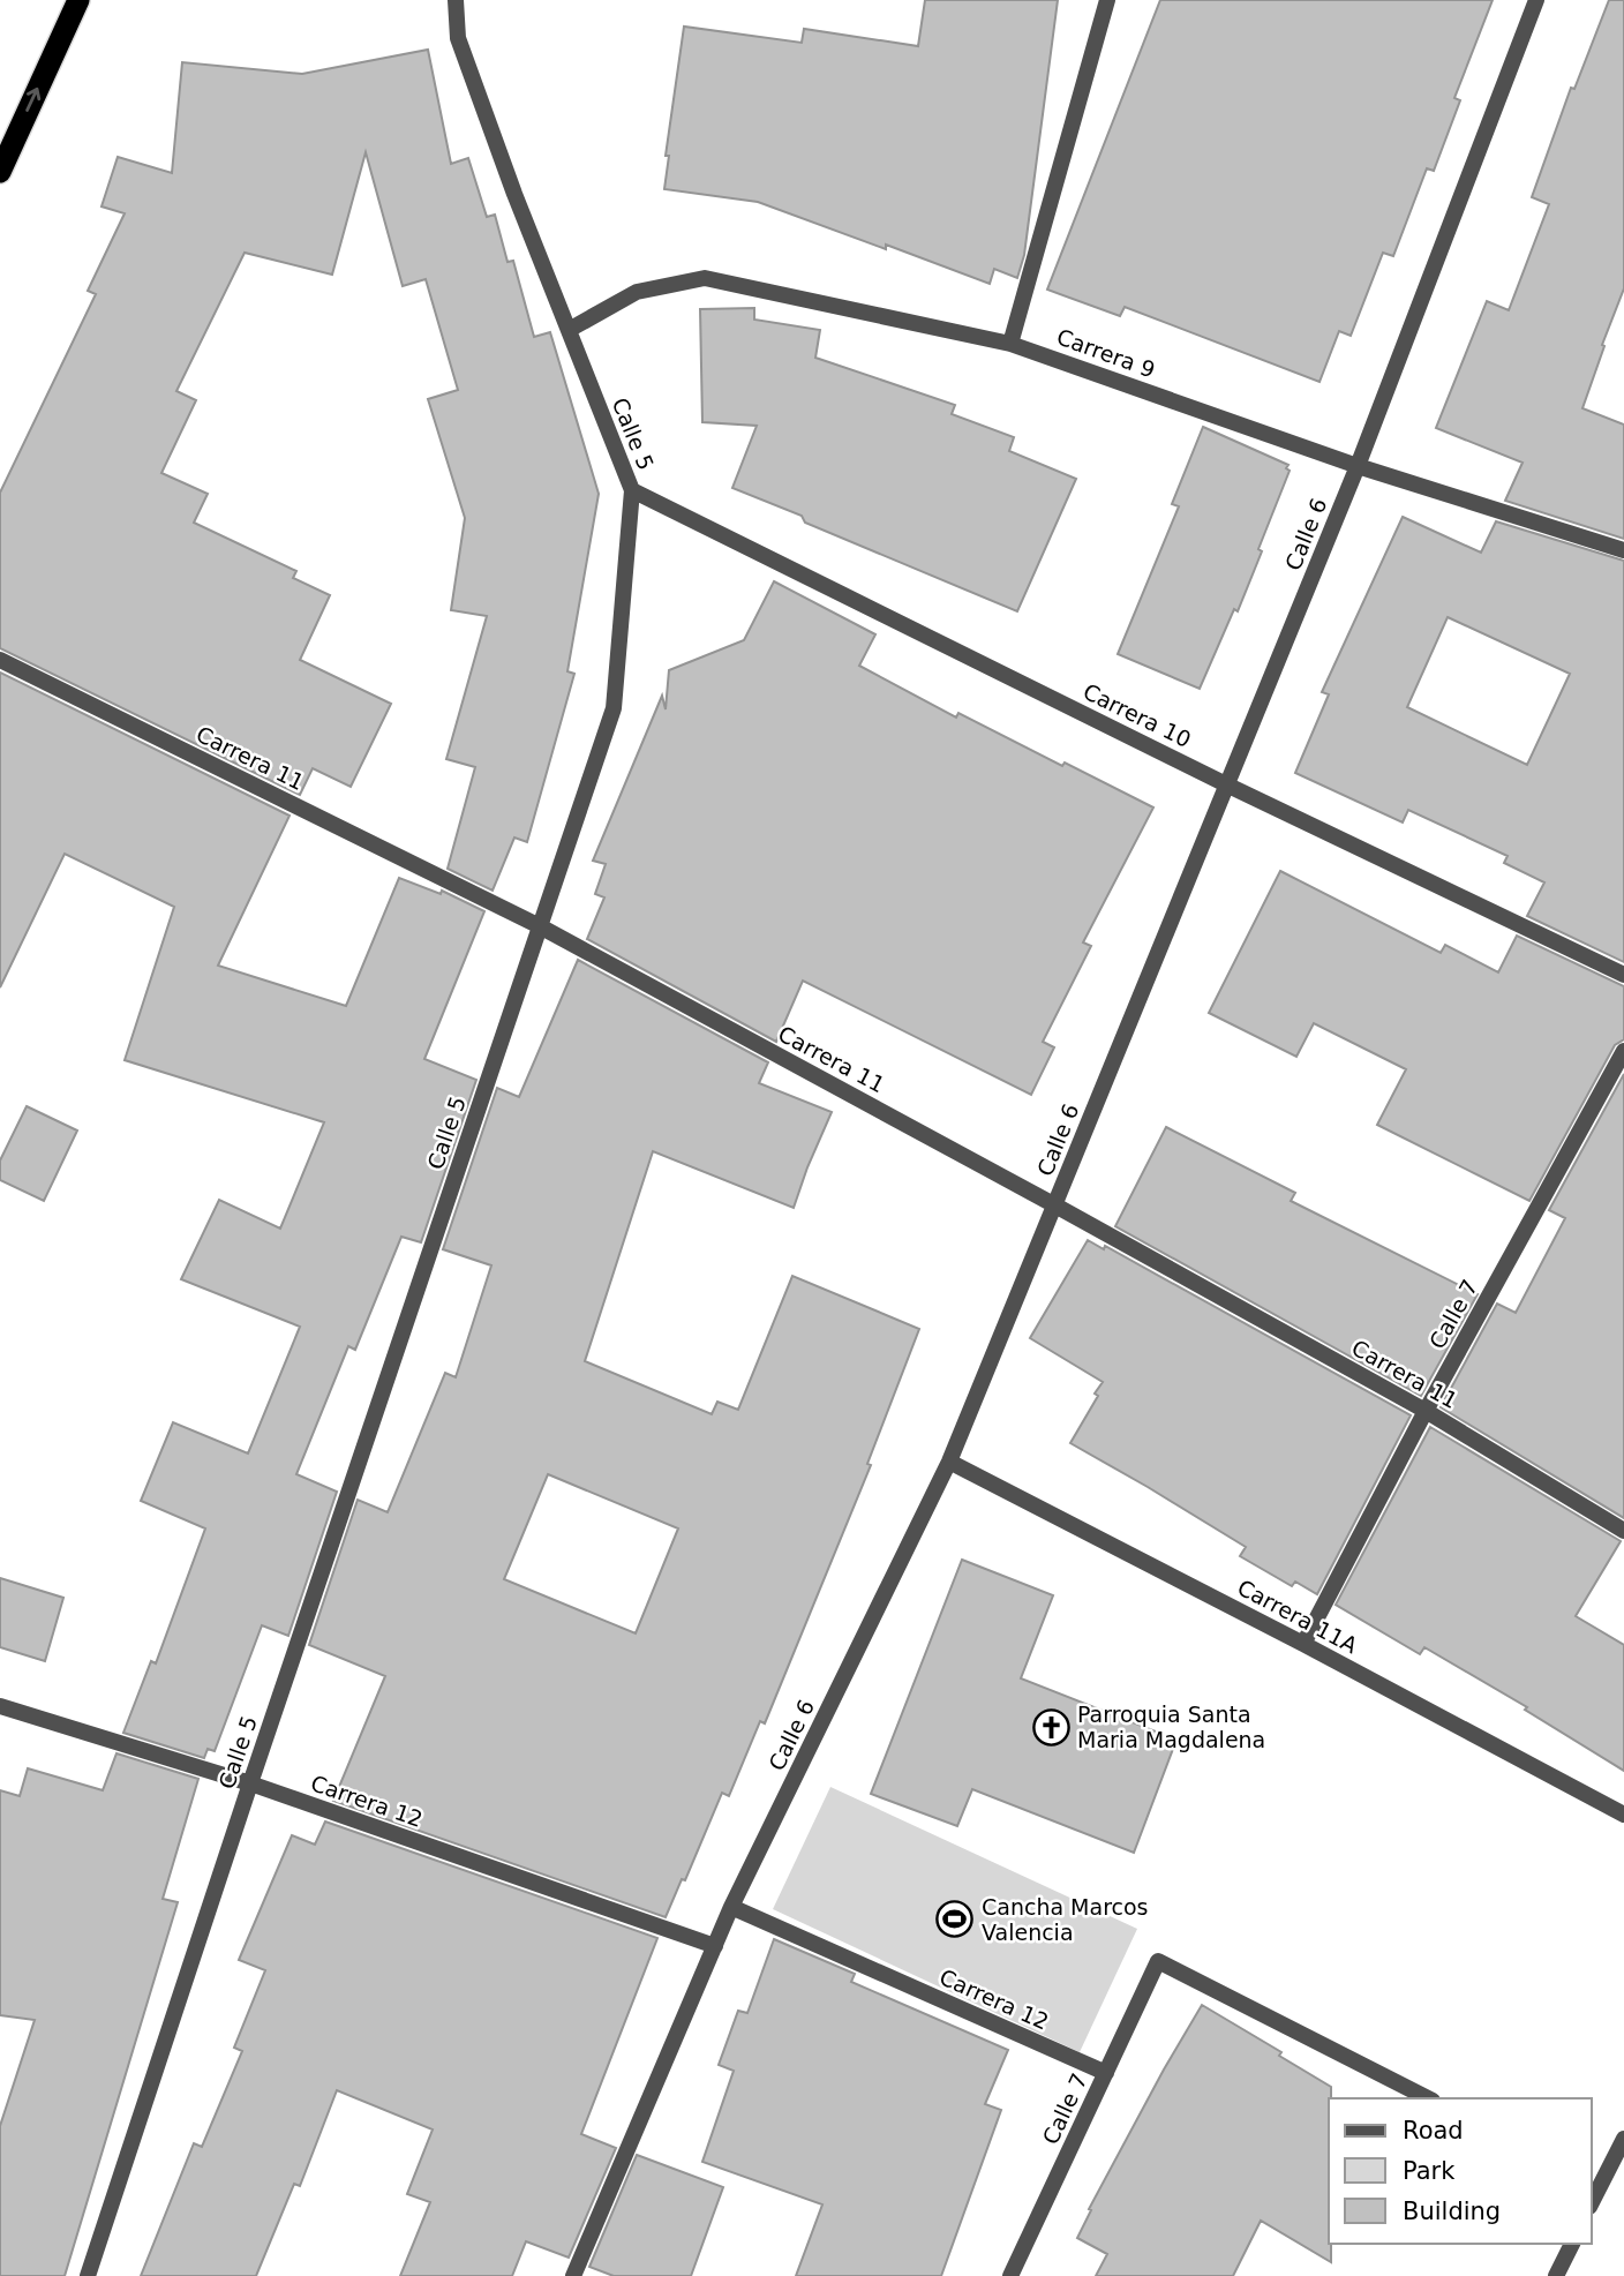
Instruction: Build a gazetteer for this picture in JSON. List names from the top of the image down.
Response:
{
  "streets": {
    "street": [
      "Carrera 9",
      "Calle 5",
      "Calle 6",
      "Carrera 10",
      "Carrera 11",
      "Calle 7",
      "Carrera 11A",
      "Carrera 12"
    ]
  },
  "crossings": [
    ["Carrera 9", "Calle 5"],
    ["Carrera 9", "Calle 6"],
    ["Calle 5", "Carrera 10"],
    ["Calle 5", "Carrera 11"],
    ["Calle 5", "Carrera 12"],
    ["Calle 6", "Carrera 10"],
    ["Calle 6", "Carrera 11"],
    ["Calle 6", "Carrera 11A"],
    ["Calle 6", "Carrera 12"],
    ["Carrera 11", "Calle 7"],
    ["Calle 7", "Carrera 11A"],
    ["Calle 7", "Carrera 12"]
  ],
  "places": {
    "church": ["Parroquia Santa Maria Magdalena"],
    "sports": ["Cancha Marcos Valencia"]
  },
  "legend": ["Road", "Park", "Building"]
}
